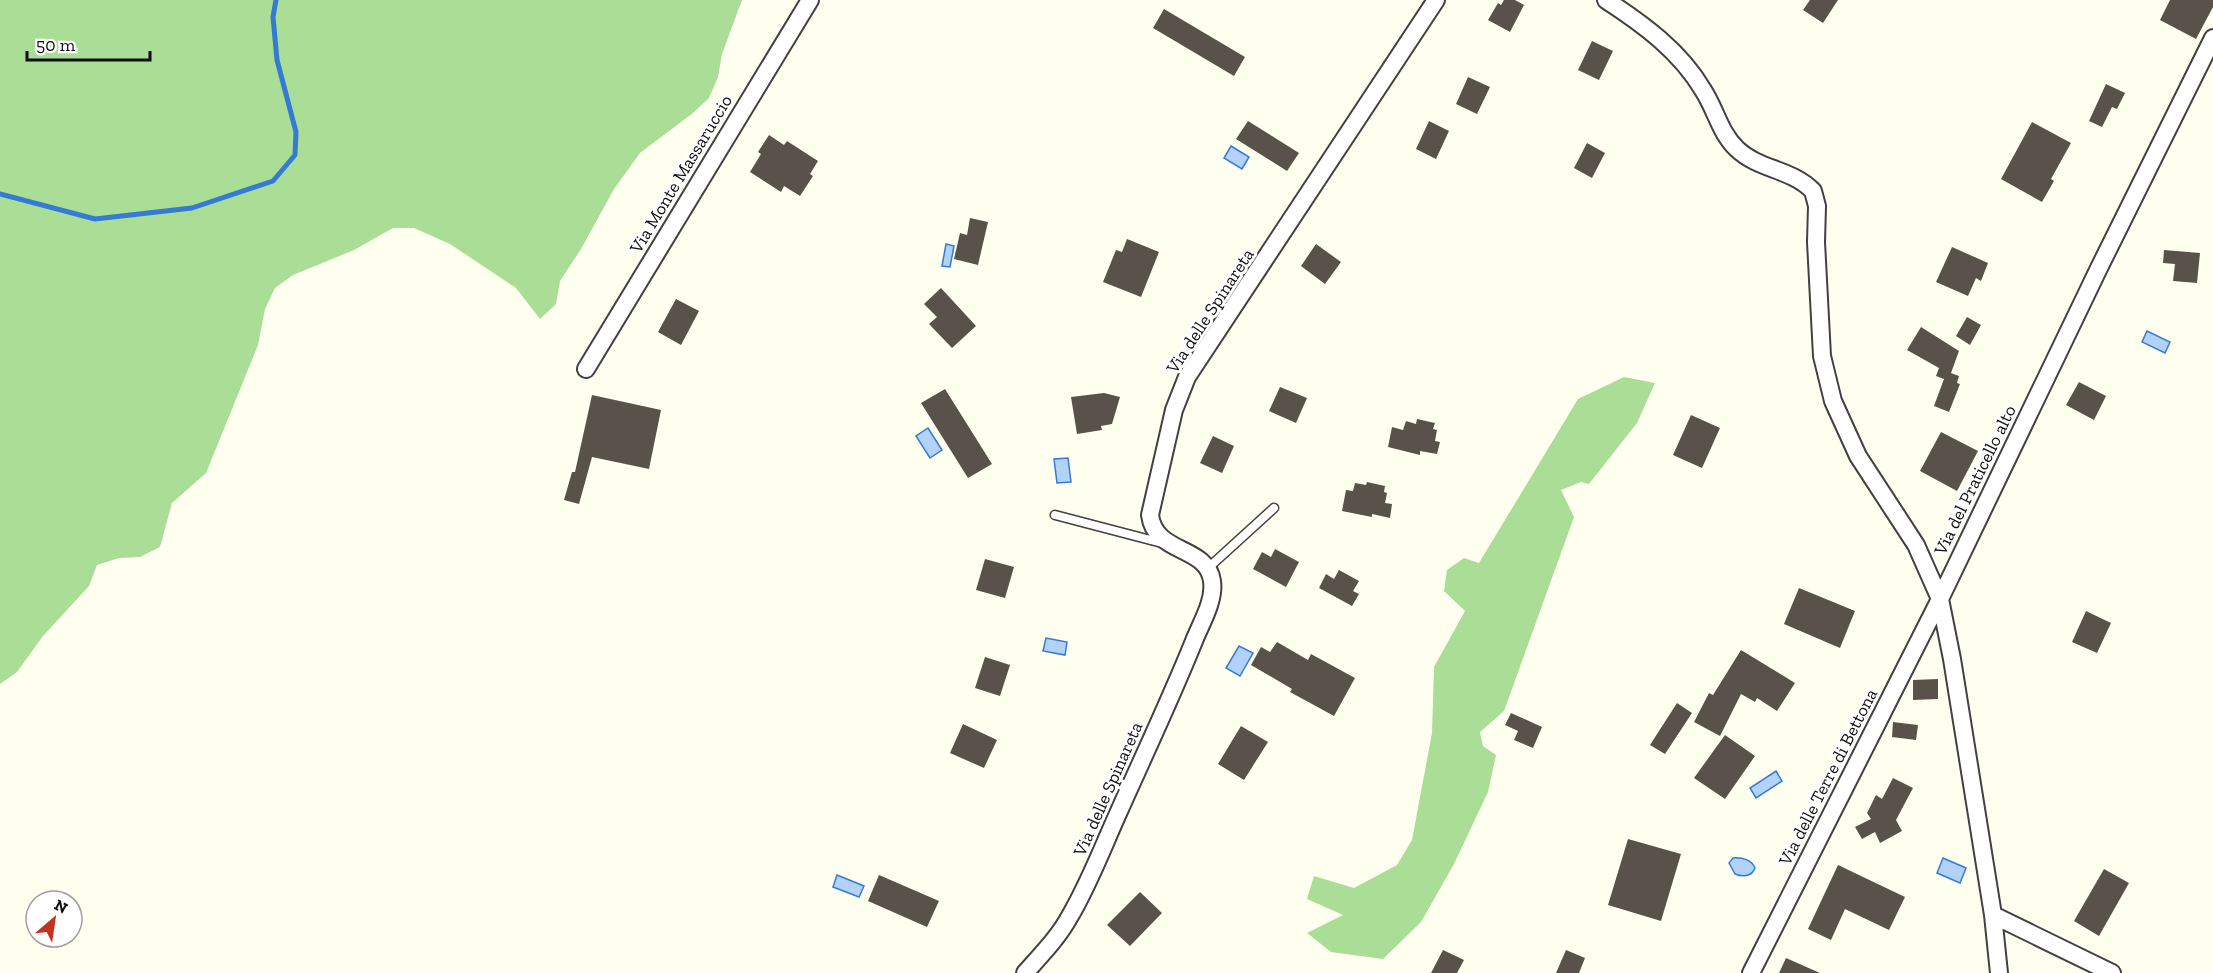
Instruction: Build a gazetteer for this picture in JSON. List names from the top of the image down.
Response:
{
  "streets": {
    "street": [
      "Via Monte Massaruccio",
      "Via delle Spinareta",
      "Via del Praticello alto",
      "Via delle Terre di Bettona"
    ]
  },
  "crossings": [
    ["Via del Praticello alto", "Via delle Terre di Bettona"]
  ],
  "scale_bar": "50 m",
  "north": "top right"
}
